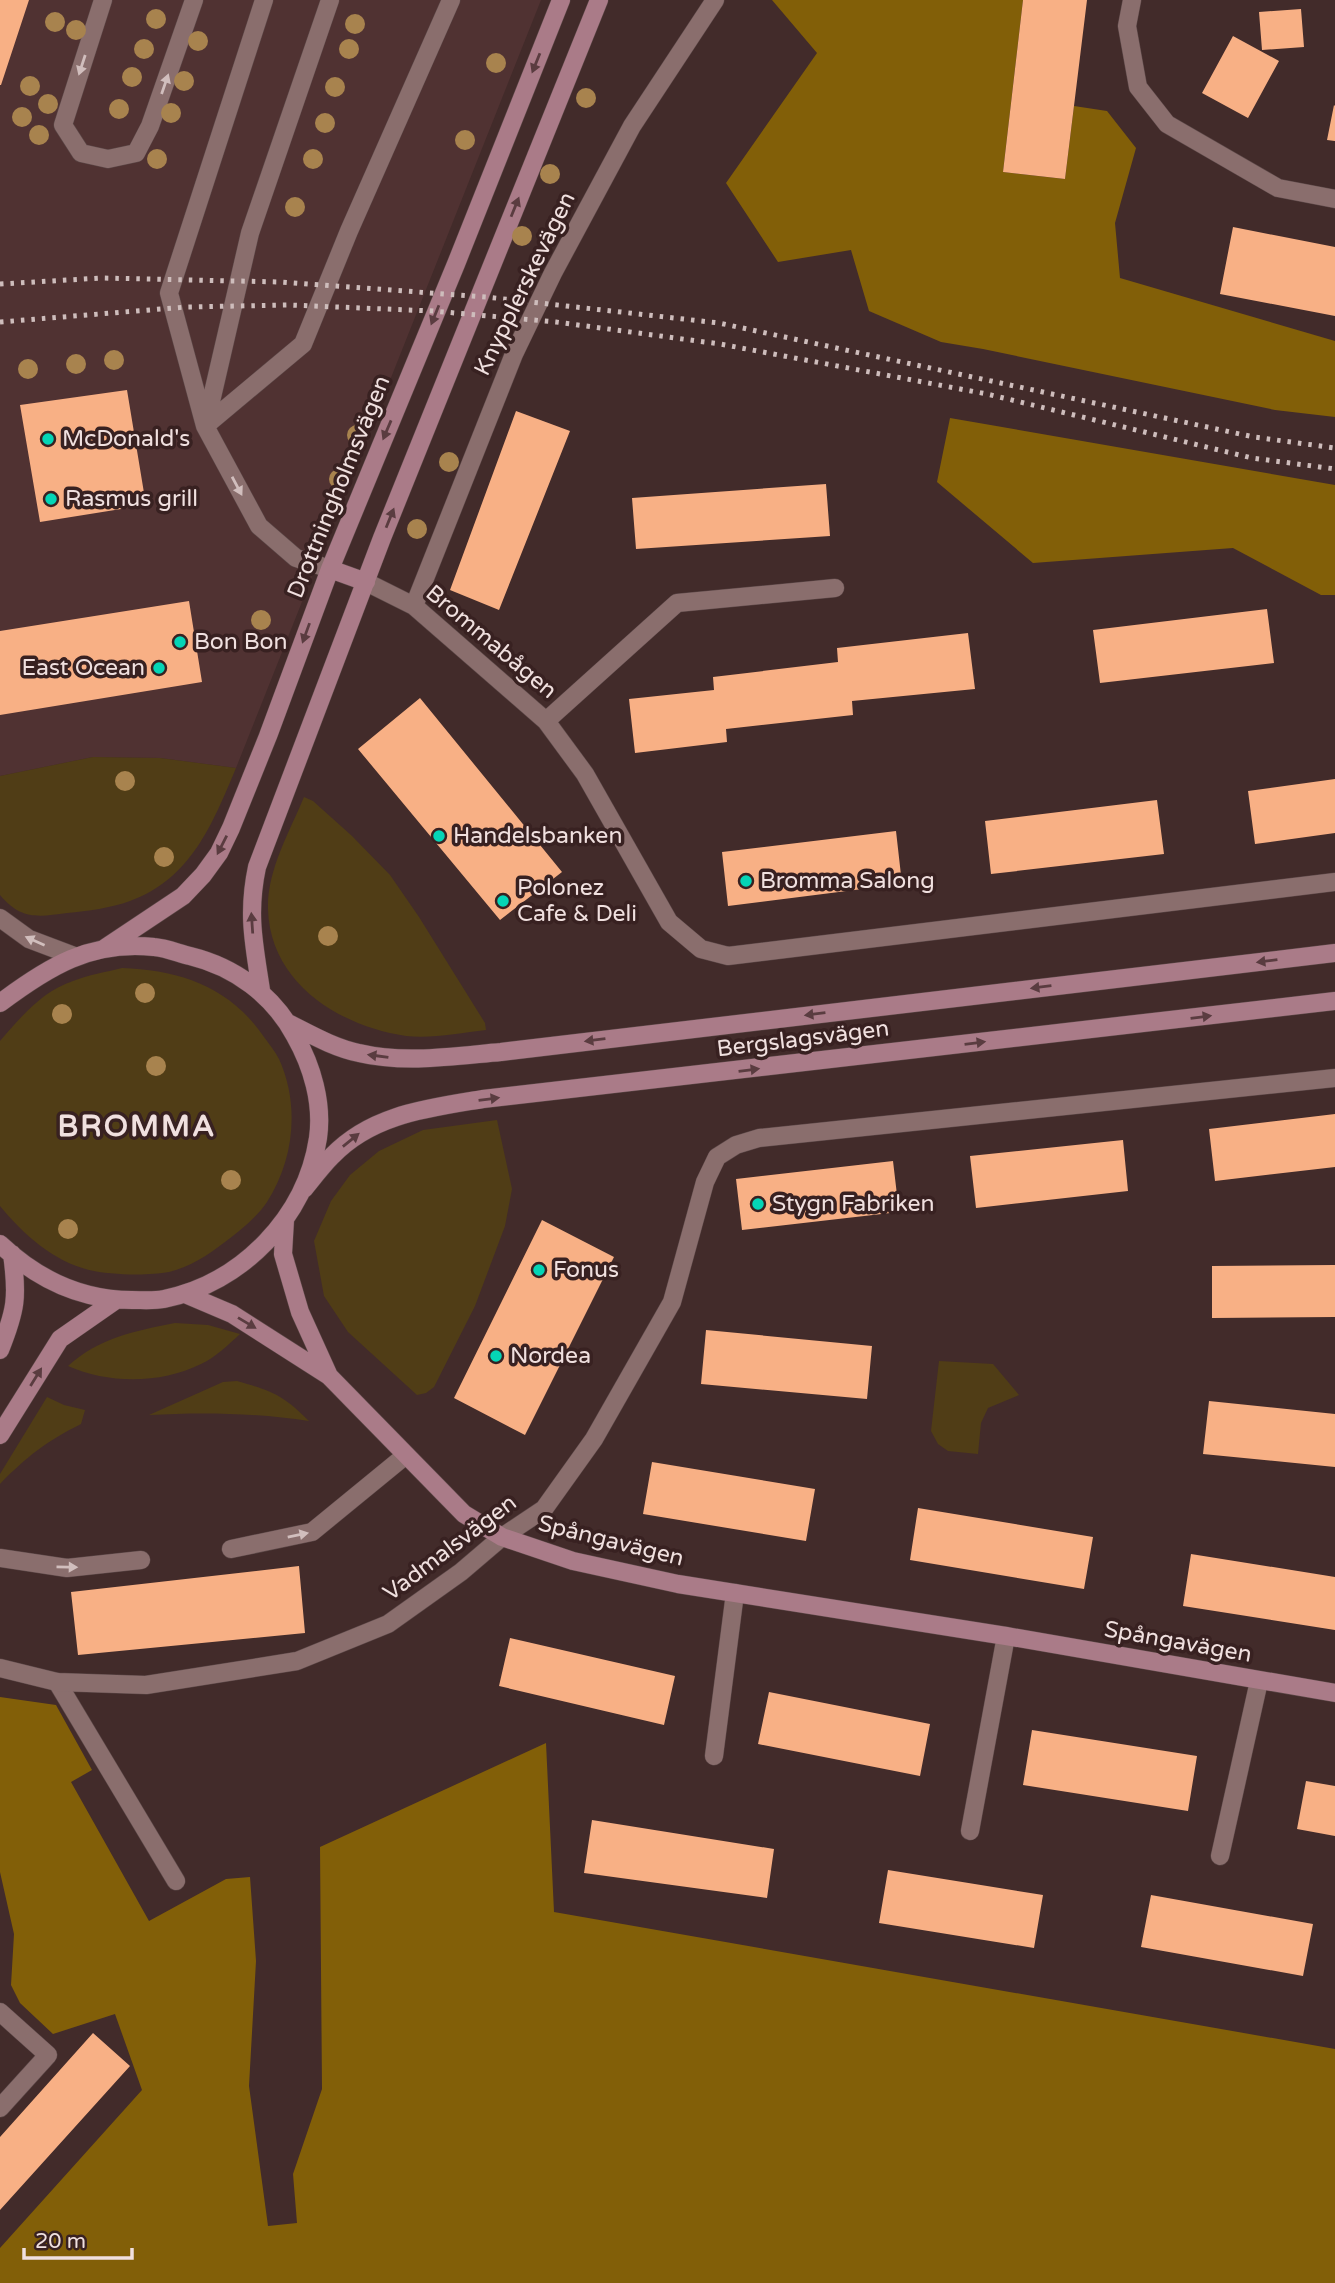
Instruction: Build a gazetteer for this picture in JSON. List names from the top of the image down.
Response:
{
  "streets": {
    "main road": ["Drottningholmsvägen", "Bergslagsvägen", "Spångavägen"],
    "street": ["Knypplerskevägen", "Brommabågen", "Vadmalsvägen"]
  },
  "crossings": [
    ["Knypplerskevägen", "Brommabågen"],
    ["Spångavägen", "Vadmalsvägen"]
  ],
  "districts": ["BROMMA"],
  "places": [
    "McDonald's",
    "Rasmus grill",
    "Bon Bon",
    "East Ocean",
    "Handelsbanken",
    "Bromma Salong",
    "Polonez Cafe & Deli",
    "Stygn Fabriken",
    "Fonus",
    "Nordea"
  ],
  "scale_bar": "20 m"
}
